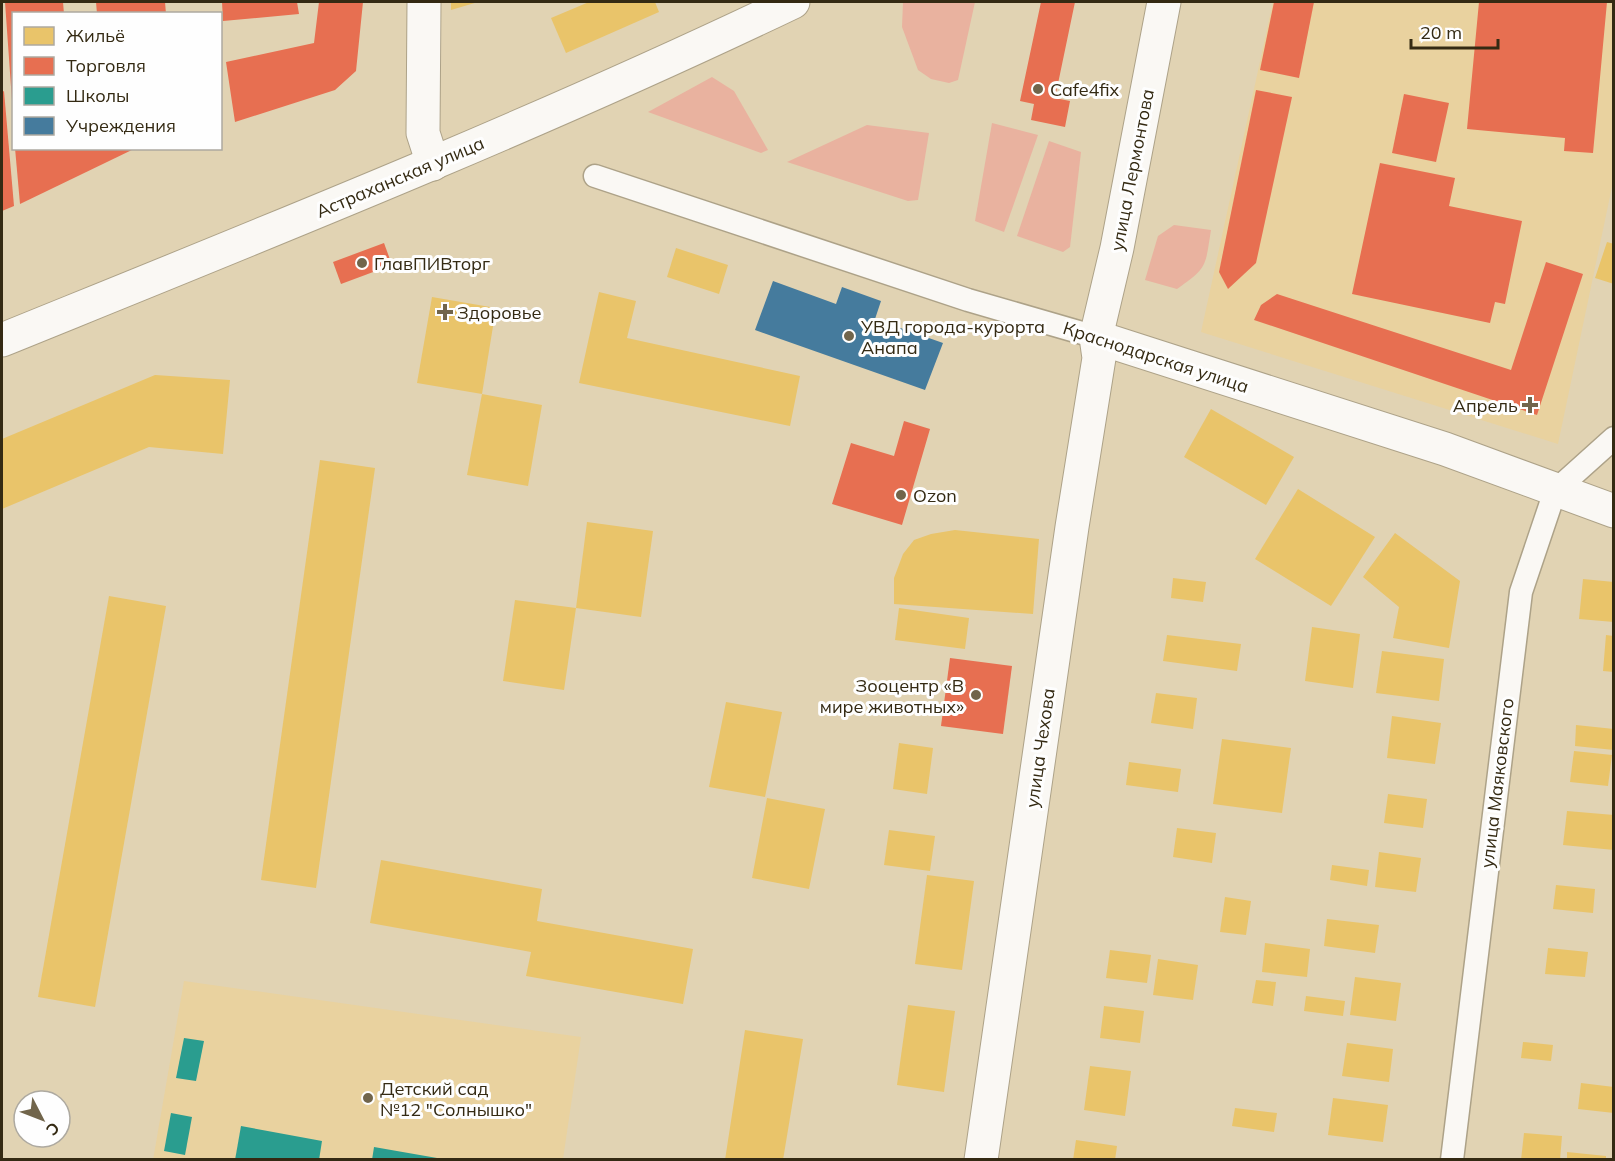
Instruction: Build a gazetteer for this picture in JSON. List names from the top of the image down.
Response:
{
  "streets": {
    "street": [
      "улица Лермонтова",
      "Астраханская улица",
      "Краснодарская улица",
      "улица Чехова",
      "улица Маяковского"
    ]
  },
  "crossings": [
    ["улица Лермонтова", "Краснодарская улица"],
    ["улица Лермонтова", "улица Чехова"],
    ["Краснодарская улица", "улица Чехова"],
    ["Краснодарская улица", "улица Маяковского"]
  ],
  "places": {
    "other": [
      "Cafe4fix",
      "ГлавПИВторг",
      "УВД города-курорта Анапа",
      "Ozon",
      "Зооцентр «В мире животных»",
      "Детский сад №12 \"Солнышко\""
    ],
    "health": ["Здоровье", "Апрель"]
  },
  "legend": [
    "Жильё",
    "Торговля",
    "Школы",
    "Учреждения"
  ],
  "scale_bar": "20 m",
  "north": "bottom right"
}
